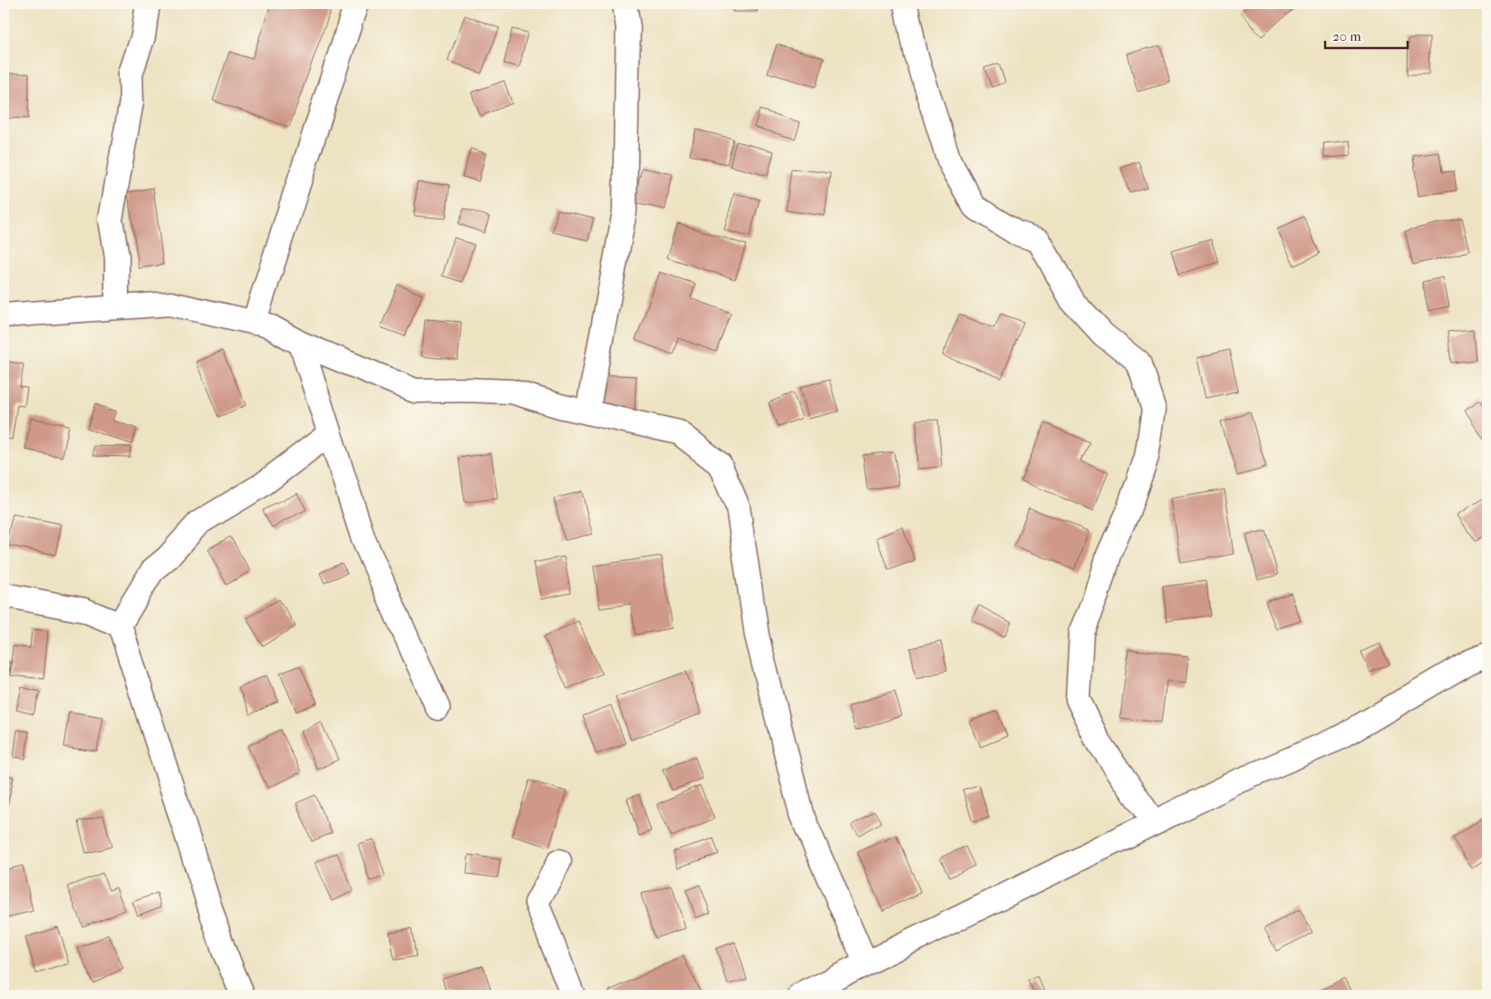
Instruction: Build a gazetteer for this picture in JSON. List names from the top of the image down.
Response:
{
  "scale_bar": "20 m"
}
